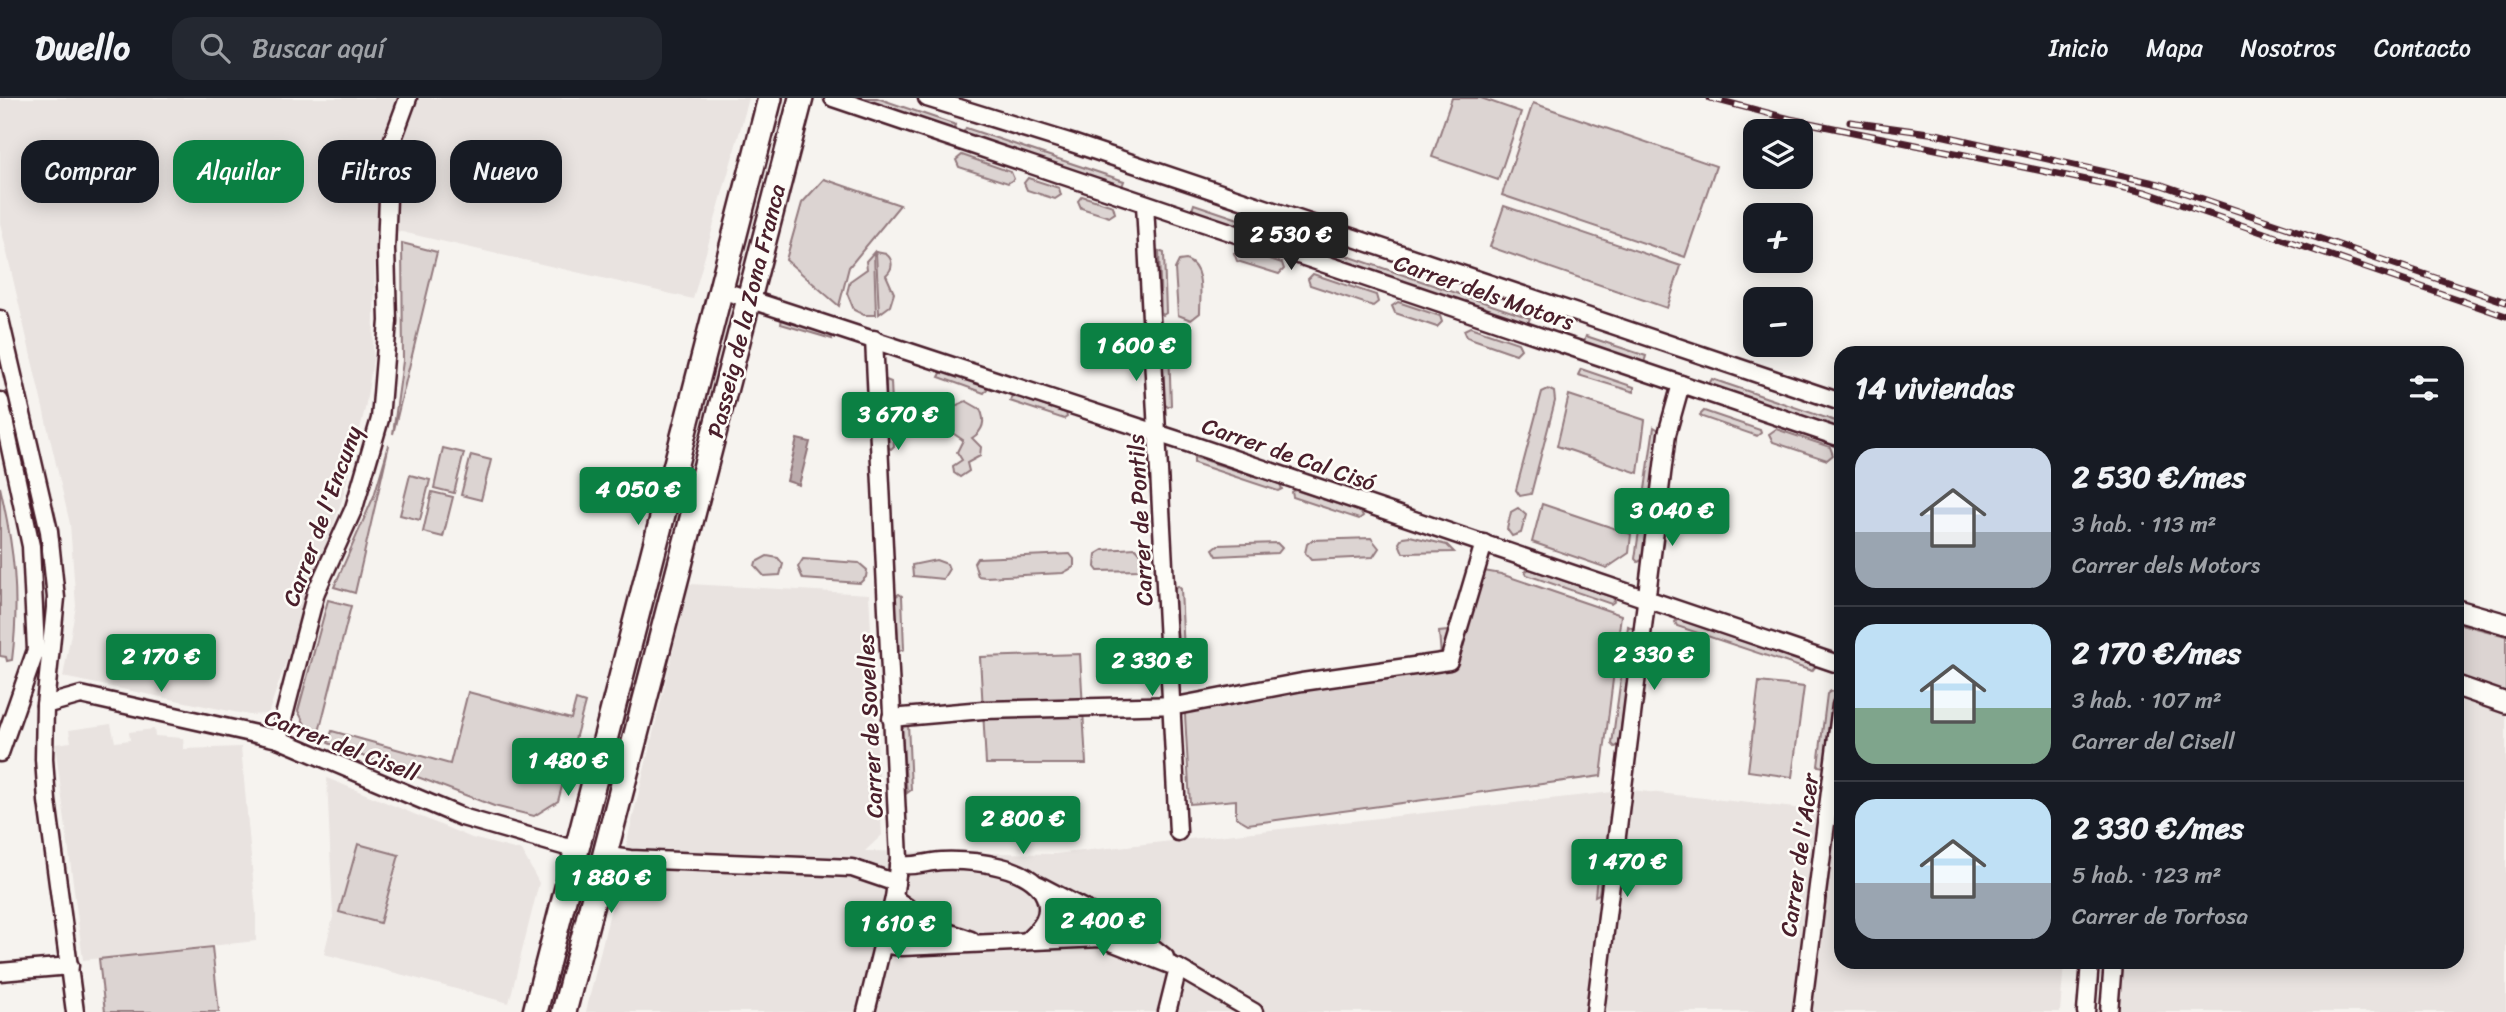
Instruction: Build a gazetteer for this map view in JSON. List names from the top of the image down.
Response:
{
  "streets": {
    "main road": ["Passeig de la Zona Franca"],
    "street": [
      "Carrer dels Motors",
      "Carrer de Cal Cisó",
      "Carrer de l'Encuny",
      "Carrer de Pontils",
      "Carrer de Sovelles",
      "Carrer del Cisell",
      "Carrer de l'Acer"
    ]
  },
  "crossings": [
    ["Carrer dels Motors", "Carrer de Pontils"],
    ["Passeig de la Zona Franca", "Carrer de Cal Cisó"],
    ["Passeig de la Zona Franca", "Carrer del Cisell"],
    ["Carrer de Cal Cisó", "Carrer de Pontils"],
    ["Carrer de Cal Cisó", "Carrer de Sovelles"],
    ["Carrer de l'Encuny", "Carrer del Cisell"]
  ],
  "page": {
    "header": "Dwello",
    "search": "Buscar aquí",
    "nav": [
      "Inicio",
      "Mapa",
      "Nosotros",
      "Contacto"
    ],
    "map_buttons": ["+", "−"],
    "chip": [
      "Comprar",
      "Alquilar",
      "Filtros",
      "Nuevo"
    ],
    "price": [
      "2 530 €",
      "1 600 €",
      "3 670 €",
      "4 050 €",
      "3 040 €",
      "2 330 €",
      "2 170 €",
      "2 330 €",
      "1 480 €",
      "2 800 €",
      "1 470 €",
      "1 880 €",
      "2 400 €",
      "1 610 €"
    ],
    "heading": "14 viviendas",
    "list": [
      {
        "name": "2 530 €/mes",
        "note": "3 hab. · 113 m² · Carrer dels Motors"
      },
      {
        "name": "2 170 €/mes",
        "note": "3 hab. · 107 m² · Carrer del Cisell"
      },
      {
        "name": "2 330 €/mes",
        "note": "5 hab. · 123 m² · Carrer de Tortosa"
      }
    ]
  }
}
